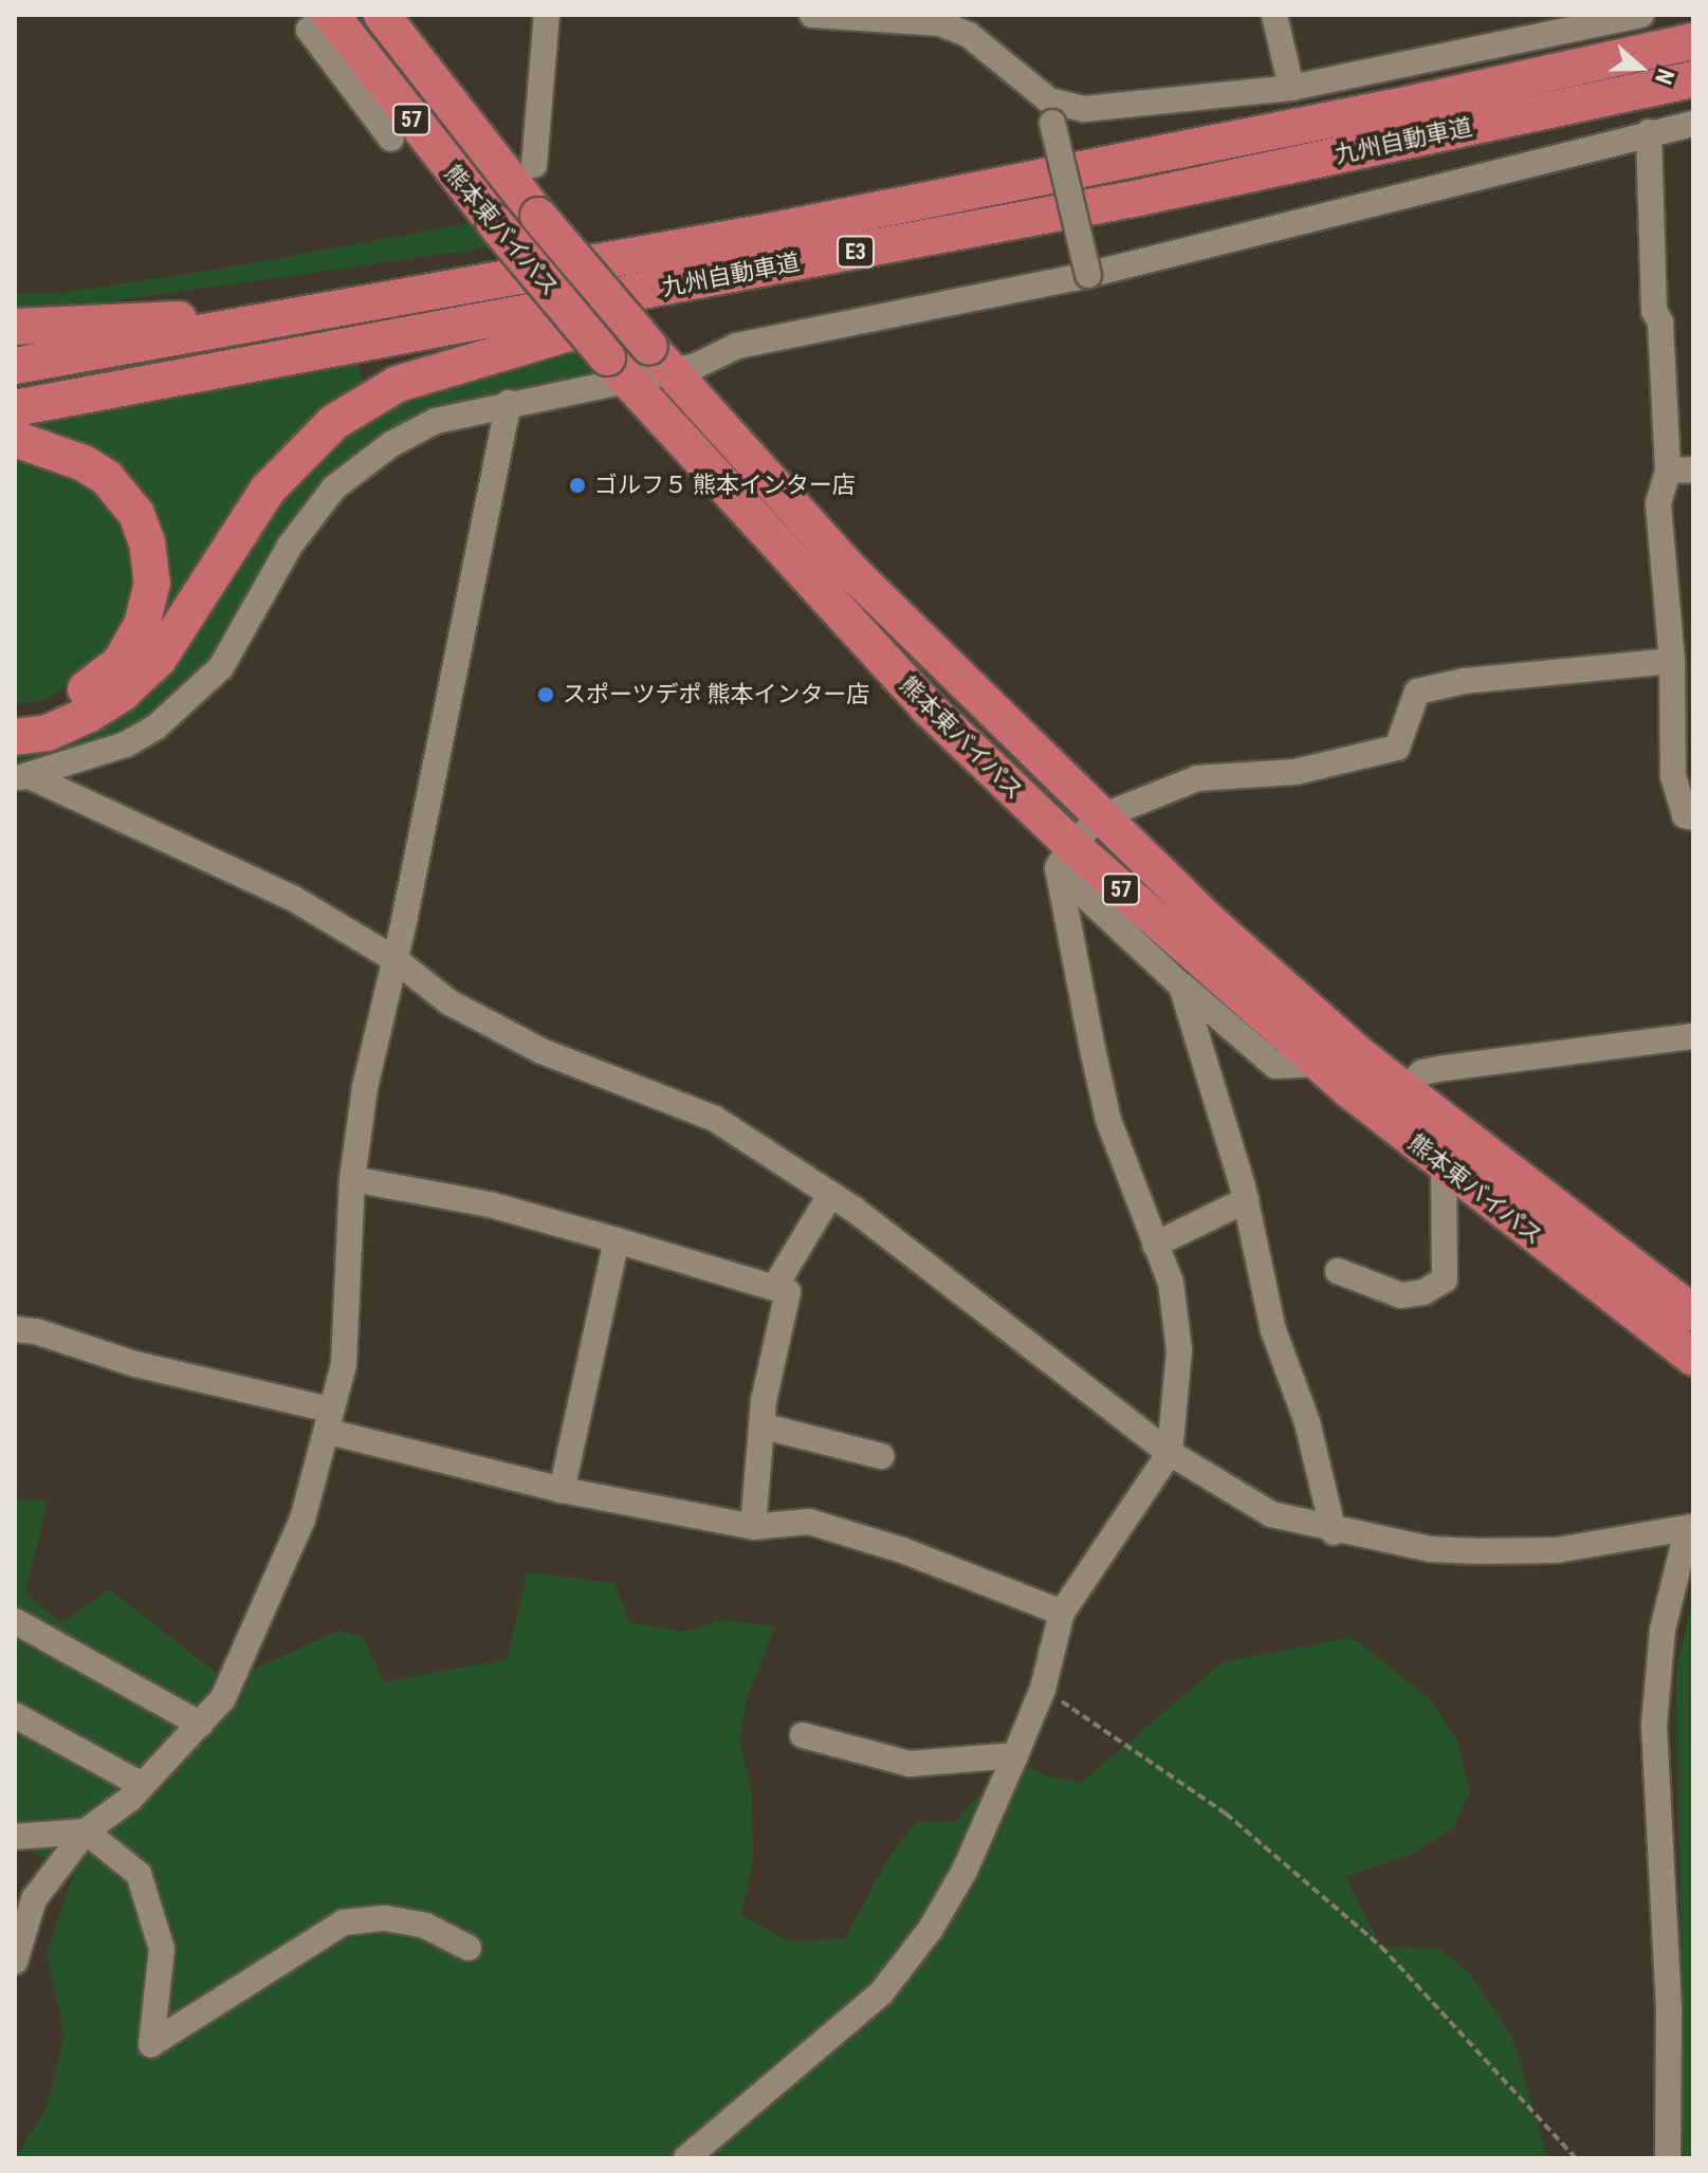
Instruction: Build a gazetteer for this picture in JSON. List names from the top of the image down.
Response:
{
  "streets": {
    "highway": [
      "57",
      "九州自動車道",
      "熊本東バイパス",
      "E3"
    ]
  },
  "places": ["ゴルフ５ 熊本インター店", "スポーツデポ 熊本インター店"],
  "north": "right"
}
